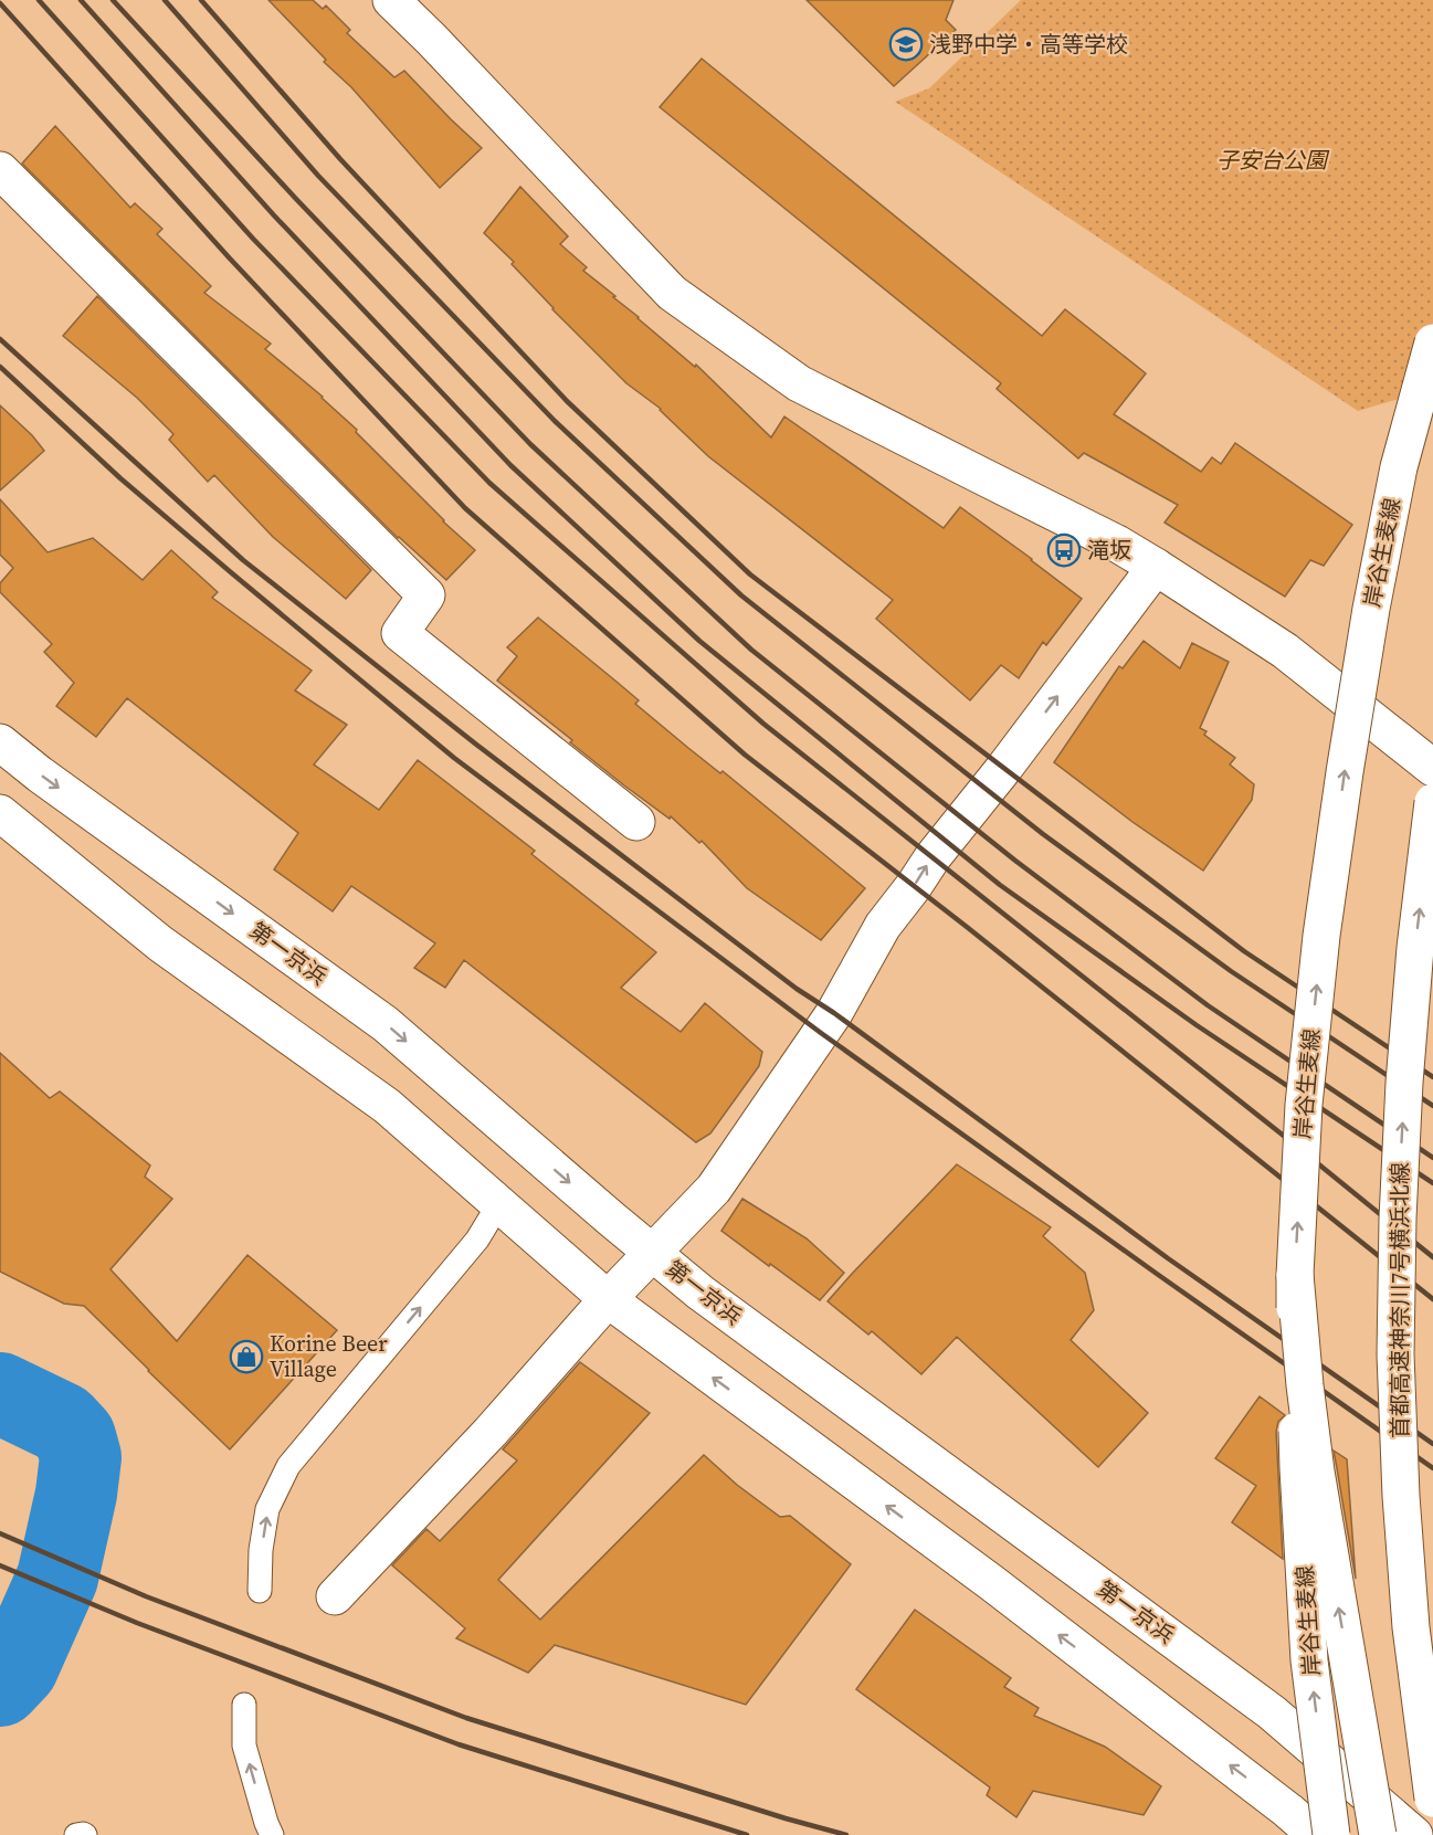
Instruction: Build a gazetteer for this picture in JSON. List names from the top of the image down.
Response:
{
  "streets": {
    "main road": ["岸谷生麦線", "第一京浜", "首都高速神奈川7号横浜北線"]
  },
  "one_way": ["首都高速神奈川7号横浜北線"],
  "parks": ["子安台公園"],
  "places": {
    "school or university": ["浅野中学・高等学校"],
    "bus stop": ["滝坂"],
    "shop": ["Korine Beer Village"]
  }
}
